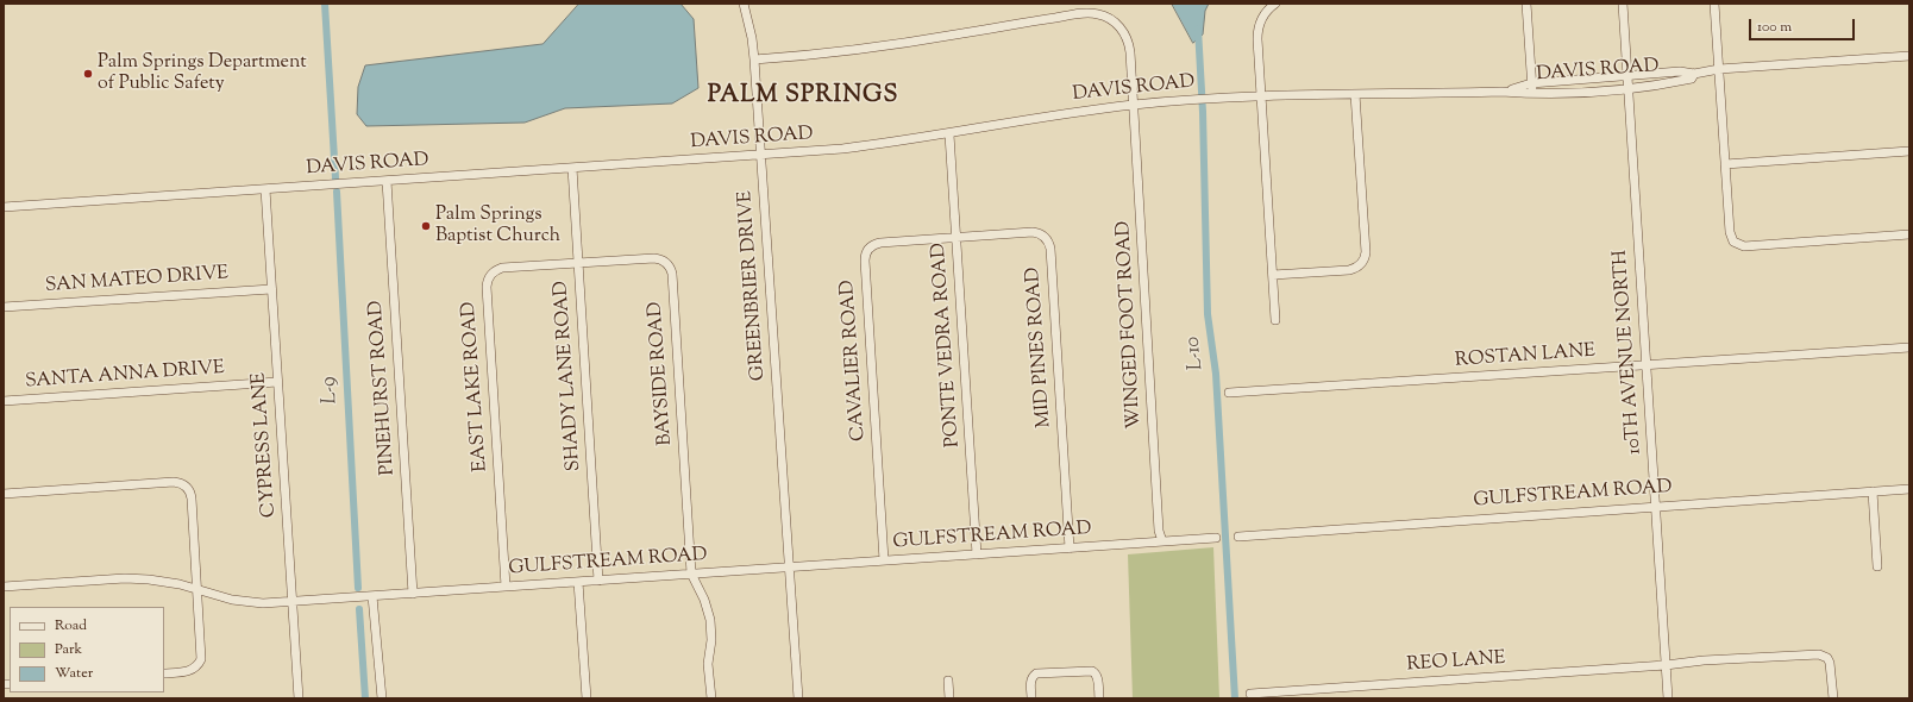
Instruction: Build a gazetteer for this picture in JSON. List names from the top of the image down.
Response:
{
  "streets": {
    "street": [
      "DAVIS ROAD",
      "SAN MATEO DRIVE",
      "GREENBRIER DRIVE",
      "WINGED FOOT ROAD",
      "PONTE VEDRA ROAD",
      "MID PINES ROAD",
      "10TH AVENUE NORTH",
      "ROSTAN LANE",
      "CAVALIER ROAD",
      "BAYSIDE ROAD",
      "SANTA ANNA DRIVE",
      "SHADY LANE ROAD",
      "EAST LAKE ROAD",
      "PINEHURST ROAD",
      "CYPRESS LANE",
      "GULFSTREAM ROAD",
      "REO LANE"
    ]
  },
  "crossings": [
    ["DAVIS ROAD", "GREENBRIER DRIVE"],
    ["DAVIS ROAD", "WINGED FOOT ROAD"],
    ["DAVIS ROAD", "PONTE VEDRA ROAD"],
    ["DAVIS ROAD", "10TH AVENUE NORTH"],
    ["DAVIS ROAD", "SHADY LANE ROAD"],
    ["DAVIS ROAD", "PINEHURST ROAD"],
    ["DAVIS ROAD", "CYPRESS LANE"],
    ["SAN MATEO DRIVE", "CYPRESS LANE"],
    ["GREENBRIER DRIVE", "WINGED FOOT ROAD"],
    ["GREENBRIER DRIVE", "GULFSTREAM ROAD"],
    ["WINGED FOOT ROAD", "GULFSTREAM ROAD"],
    ["PONTE VEDRA ROAD", "MID PINES ROAD"],
    ["PONTE VEDRA ROAD", "CAVALIER ROAD"],
    ["PONTE VEDRA ROAD", "GULFSTREAM ROAD"],
    ["MID PINES ROAD", "CAVALIER ROAD"],
    ["MID PINES ROAD", "GULFSTREAM ROAD"],
    ["10TH AVENUE NORTH", "ROSTAN LANE"],
    ["10TH AVENUE NORTH", "GULFSTREAM ROAD"],
    ["10TH AVENUE NORTH", "REO LANE"],
    ["CAVALIER ROAD", "GULFSTREAM ROAD"],
    ["BAYSIDE ROAD", "SHADY LANE ROAD"],
    ["BAYSIDE ROAD", "EAST LAKE ROAD"],
    ["BAYSIDE ROAD", "GULFSTREAM ROAD"],
    ["SANTA ANNA DRIVE", "CYPRESS LANE"],
    ["SHADY LANE ROAD", "EAST LAKE ROAD"],
    ["SHADY LANE ROAD", "GULFSTREAM ROAD"],
    ["EAST LAKE ROAD", "GULFSTREAM ROAD"],
    ["PINEHURST ROAD", "GULFSTREAM ROAD"],
    ["CYPRESS LANE", "GULFSTREAM ROAD"]
  ],
  "districts": ["PALM SPRINGS"],
  "water": ["L-10", "L-9"],
  "places": ["Palm Springs Department of Public Safety", "Palm Springs Baptist Church"],
  "legend": ["Road", "Park", "Water"],
  "scale_bar": "100 m"
}
